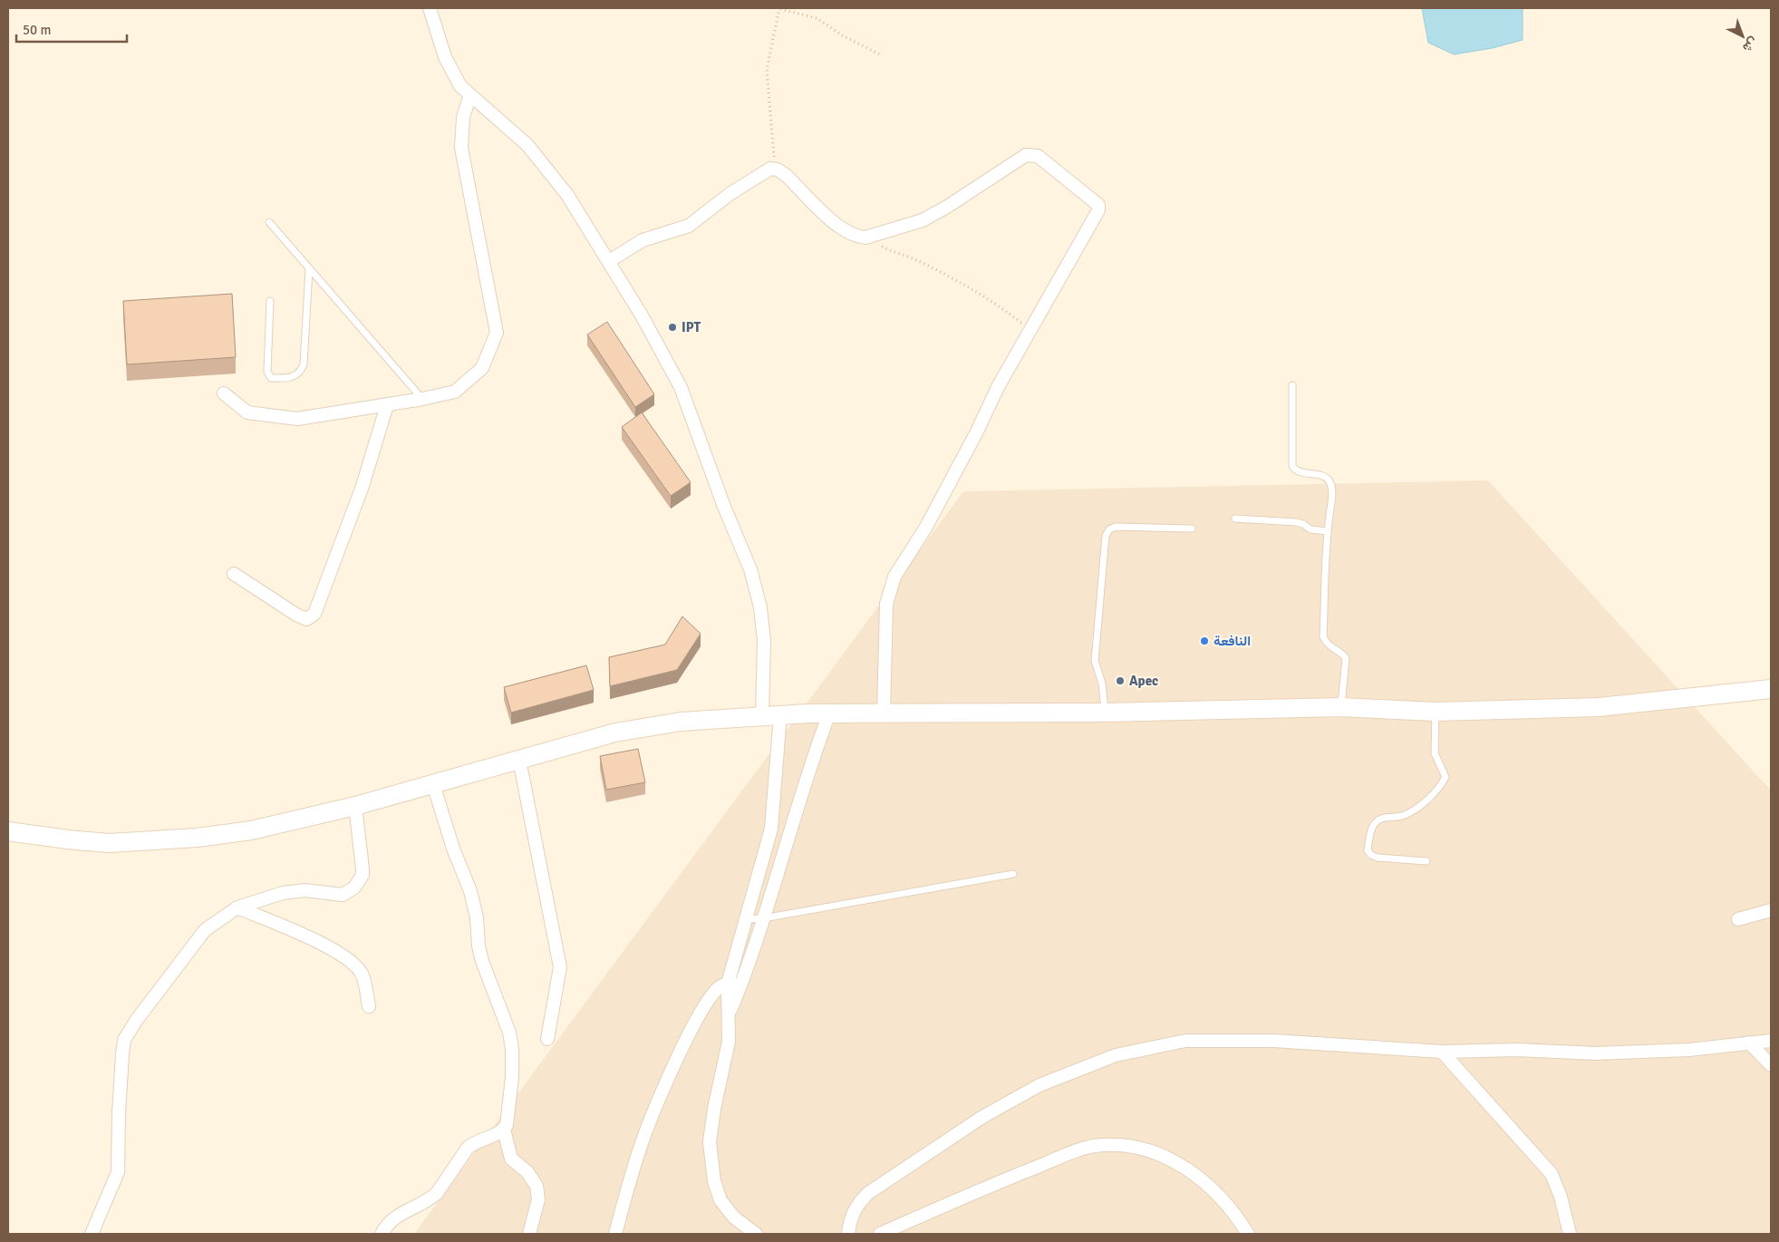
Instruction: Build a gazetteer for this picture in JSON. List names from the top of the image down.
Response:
{
  "places": ["IPT", "النافعة", "Apec"],
  "scale_bar": "50 m",
  "north": "bottom right"
}
